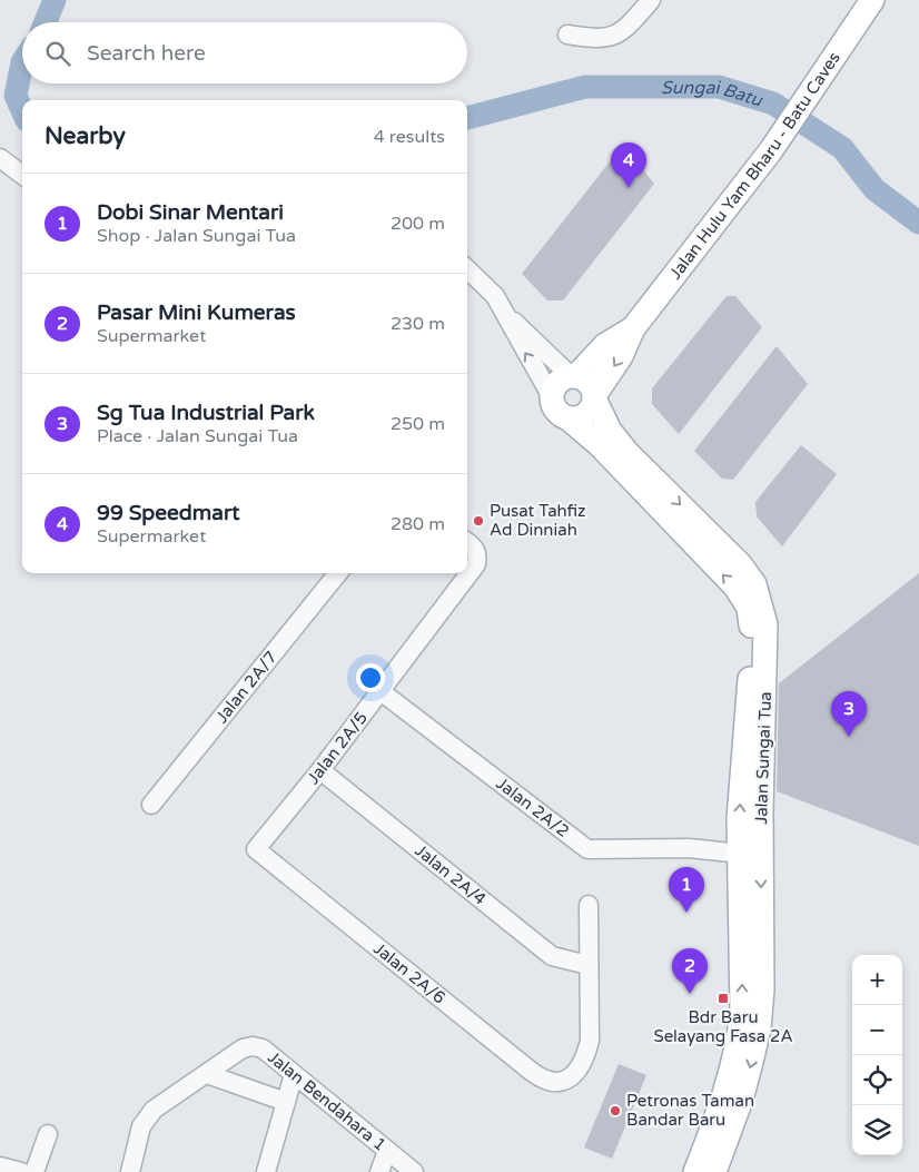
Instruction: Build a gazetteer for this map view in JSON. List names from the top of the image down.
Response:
{
  "streets": {
    "main road": ["Jalan Hulu Yam Bharu - Batu Caves", "Jalan Sungai Tua"],
    "street": [
      "Jalan 2A/7",
      "Jalan 2A/5",
      "Jalan 2A/2",
      "Jalan 2A/4",
      "Jalan 2A/6",
      "Jalan Bendahara 1"
    ]
  },
  "crossings": [
    ["Jalan Hulu Yam Bharu - Batu Caves", "Jalan Sungai Tua"],
    ["Jalan 2A/5", "Jalan 2A/2"],
    ["Jalan 2A/5", "Jalan 2A/4"],
    ["Jalan 2A/5", "Jalan 2A/6"],
    ["Jalan Sungai Tua", "Jalan 2A/2"],
    ["Jalan 2A/4", "Jalan 2A/6"]
  ],
  "water": ["Sungai Batu"],
  "places": {
    "other": ["Pusat Tahfiz Ad Dinniah", "Petronas Taman Bandar Baru"],
    "transit": ["Bdr Baru Selayang Fasa 2A"]
  },
  "page": {
    "search": "Search here",
    "heading": ["Nearby", "4 results"],
    "pins": [
      "4",
      "3",
      "1",
      "2"
    ],
    "list": [
      {
        "mark": "1",
        "name": "Dobi Sinar Mentari",
        "note": "Shop · Jalan Sungai Tua",
        "value": "200 m"
      },
      {
        "mark": "2",
        "name": "Pasar Mini Kumeras",
        "note": "Supermarket",
        "value": "230 m"
      },
      {
        "mark": "3",
        "name": "Sg Tua Industrial Park",
        "note": "Place · Jalan Sungai Tua",
        "value": "250 m"
      },
      {
        "mark": "4",
        "name": "99 Speedmart",
        "note": "Supermarket",
        "value": "280 m"
      }
    ],
    "map_buttons": ["+", "−"]
  }
}
